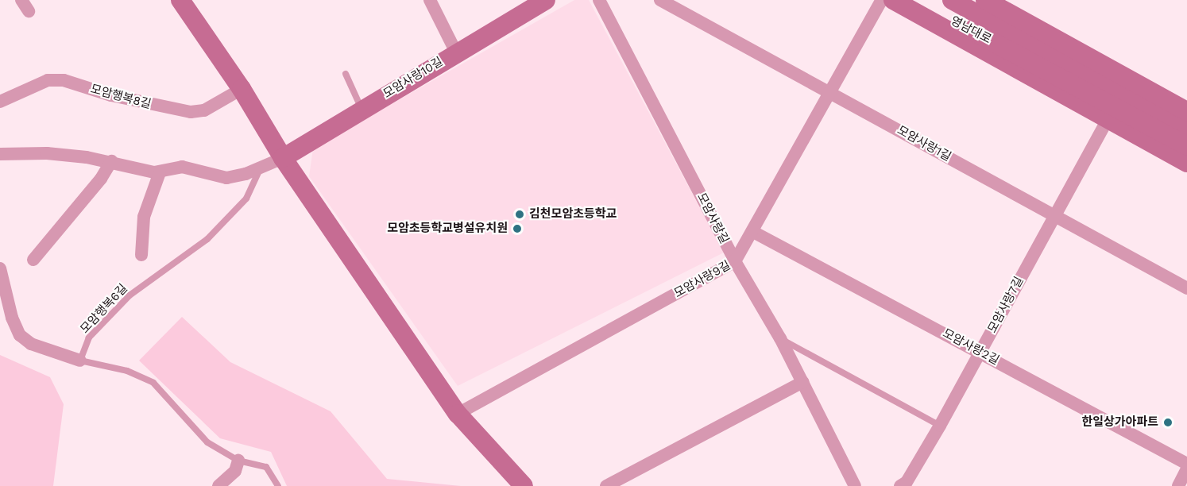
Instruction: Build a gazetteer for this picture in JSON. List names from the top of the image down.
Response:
{
  "streets": {
    "main road": ["영남대로", "모암사랑10길"],
    "street": [
      "모암행복8길",
      "모암사랑1길",
      "모암사랑길",
      "모암사랑9길",
      "모암사랑7길",
      "모암사랑2길"
    ],
    "lane": ["모암행복6길"]
  },
  "crossings": [
    ["모암사랑1길", "모암사랑9길"],
    ["모암사랑1길", "모암사랑7길"],
    ["모암사랑길", "모암사랑9길"],
    ["모암사랑9길", "모암사랑2길"],
    ["모암사랑7길", "모암사랑2길"]
  ],
  "places": ["김천모암초등학교", "모암초등학교병설유치원", "한일상가아파트"]
}
